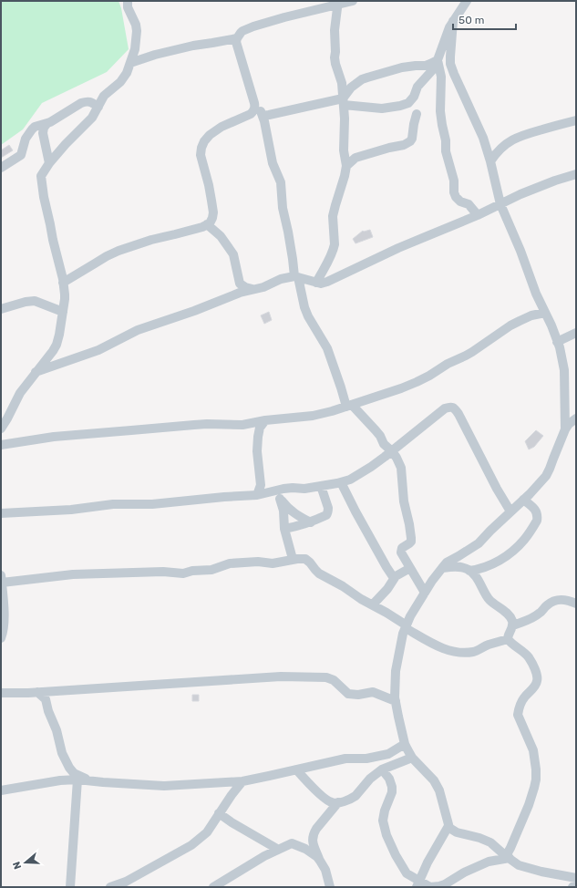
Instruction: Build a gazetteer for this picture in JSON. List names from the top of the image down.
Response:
{
  "scale_bar": "50 m",
  "north": "left"
}
